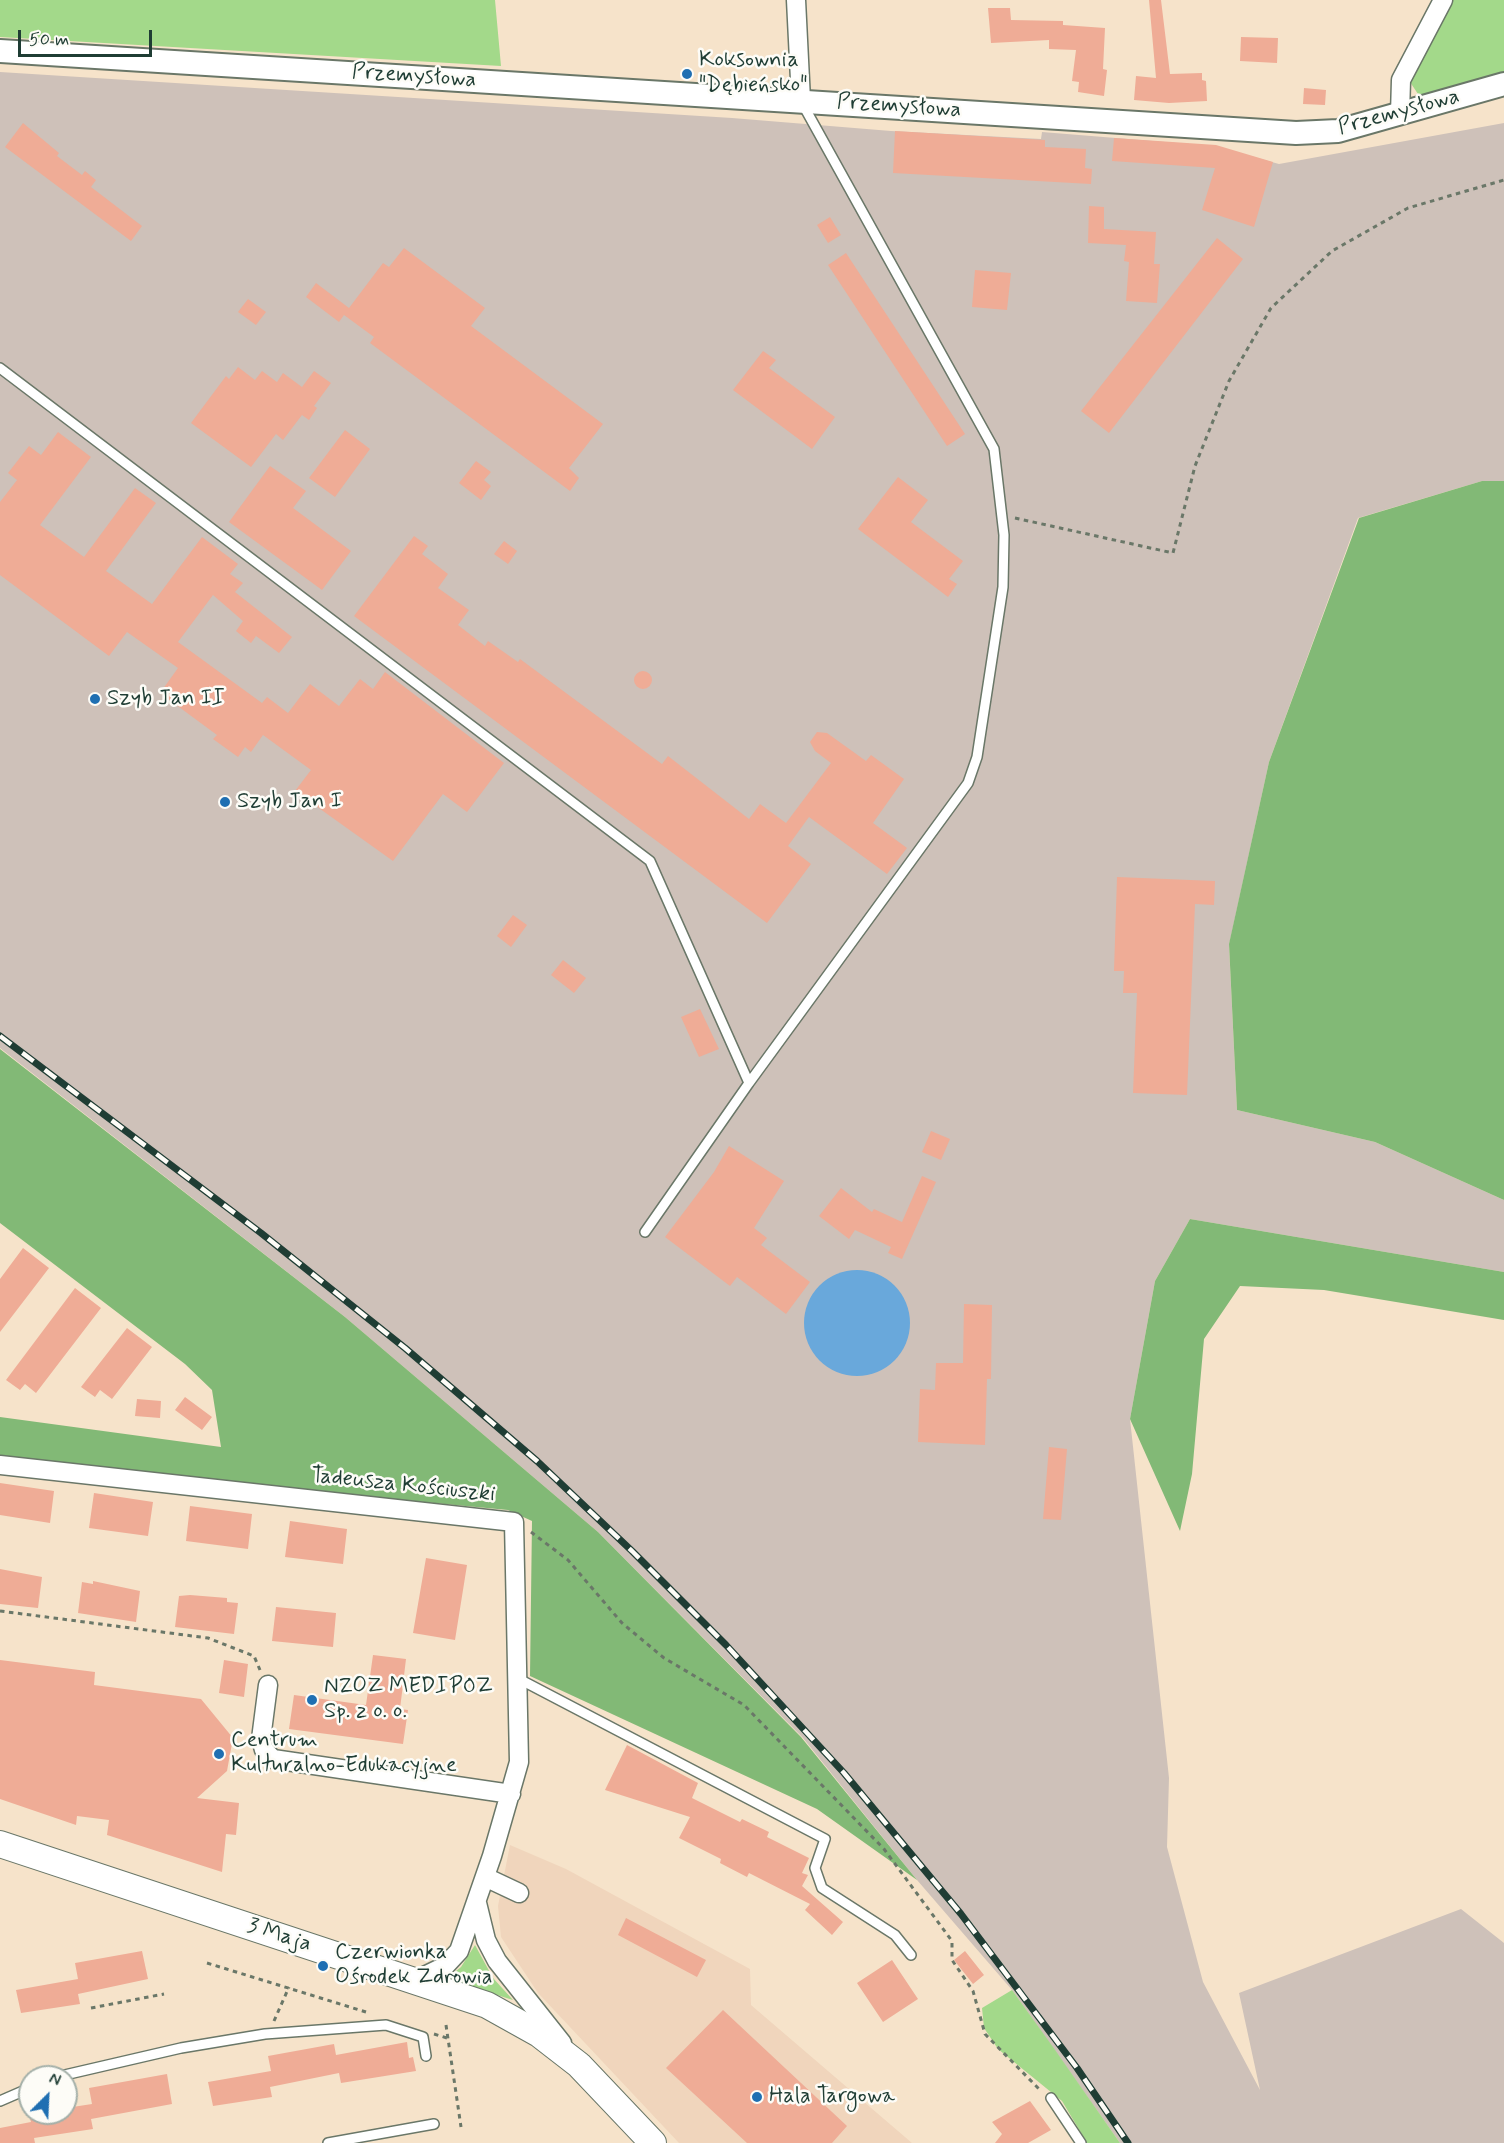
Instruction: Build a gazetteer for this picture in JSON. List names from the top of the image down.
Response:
{
  "streets": {
    "main road": ["3 Maja"],
    "street": ["Przemysłowa", "Tadeusza Kościuszki"]
  },
  "crossings": [
    ["Tadeusza Kościuszki", "3 Maja"]
  ],
  "places": [
    "Koksownia \"Dębieńsko\"",
    "Szyb Jan II",
    "Szyb Jan I",
    "NZOZ MEDIPOZ Sp. z o. o.",
    "Centrum Kulturalno-Edukacyjne",
    "Czerwionka Ośrodek Zdrowia",
    "Hala Targowa"
  ],
  "scale_bar": "50 m",
  "north": "top right"
}
